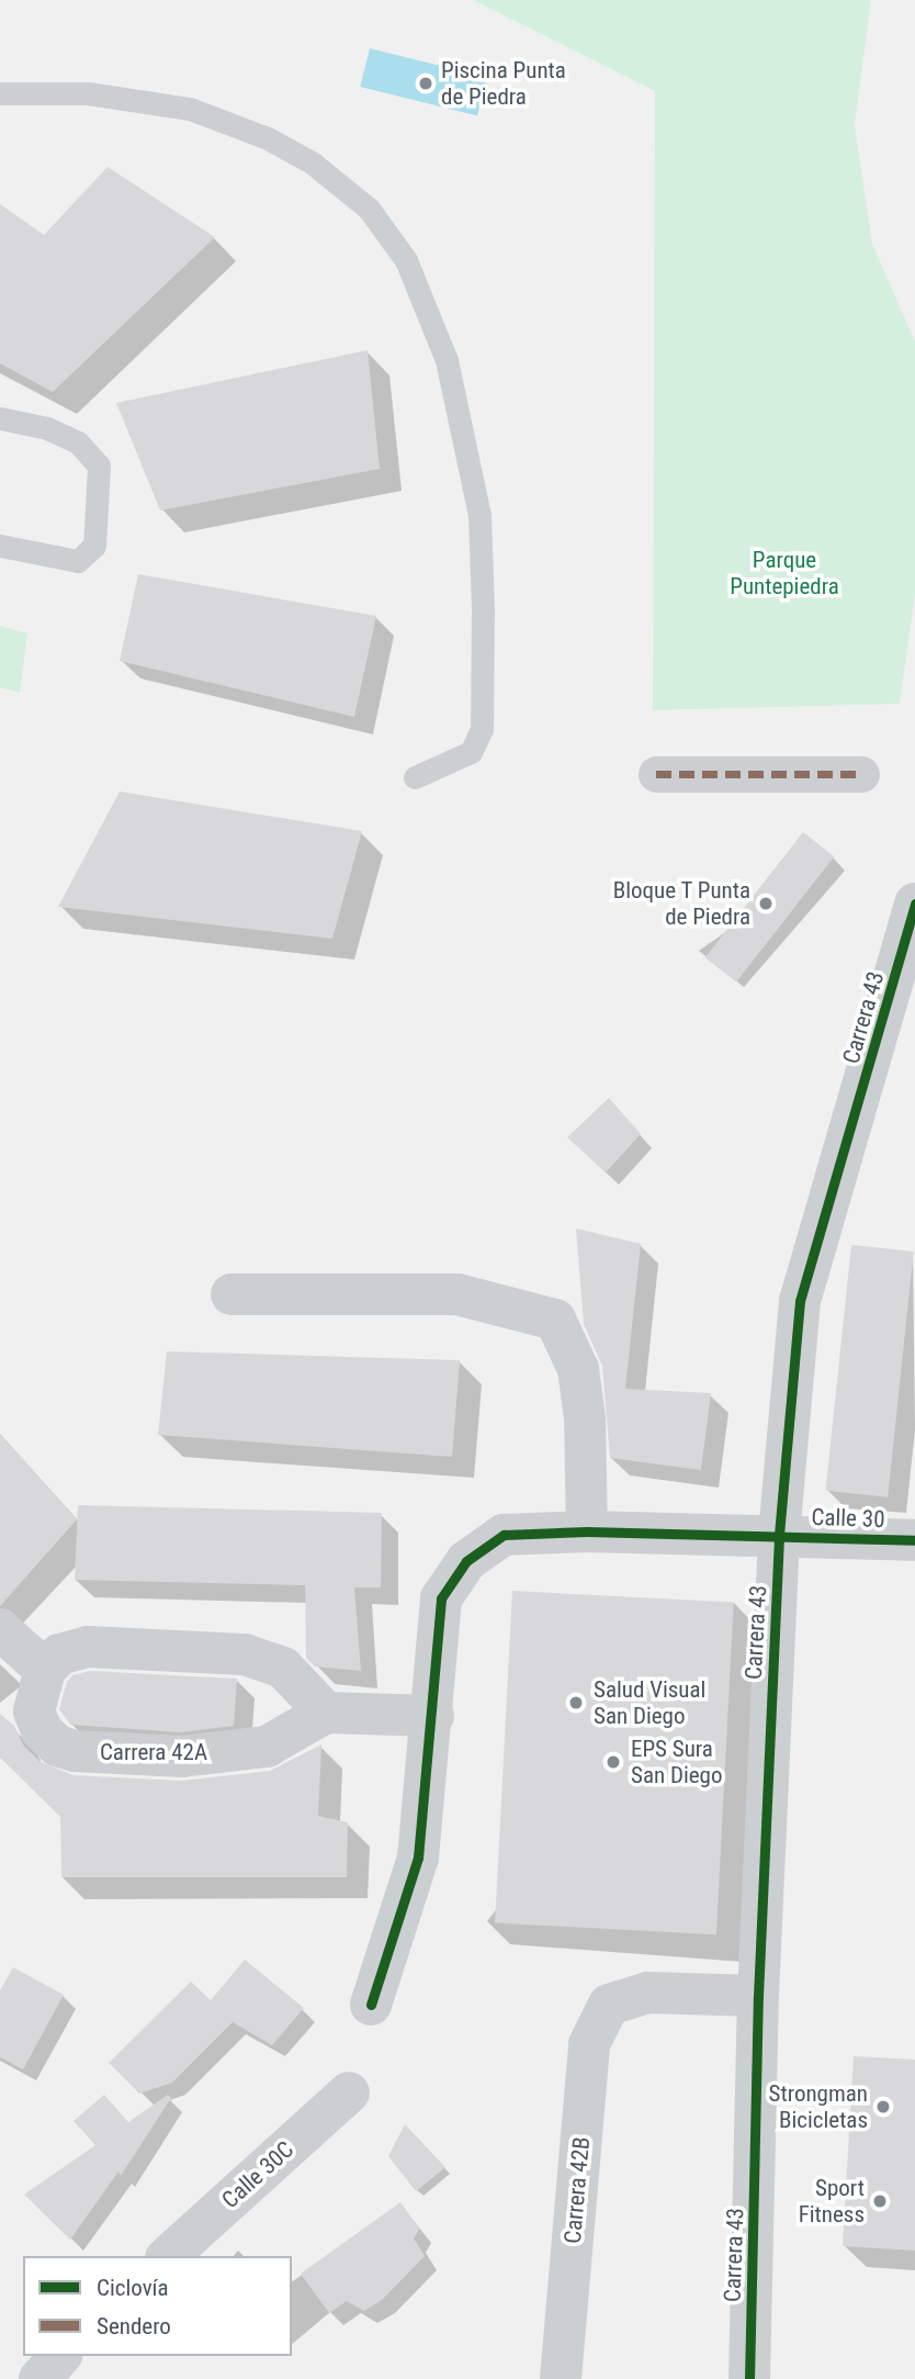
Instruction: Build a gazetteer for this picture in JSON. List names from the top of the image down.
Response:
{
  "streets": {
    "street": [
      "Carrera 43",
      "Calle 30",
      "Carrera 42A",
      "Calle 30C",
      "Carrera 42B"
    ]
  },
  "crossings": [
    ["Carrera 43", "Calle 30"],
    ["Carrera 43", "Carrera 42B"]
  ],
  "parks": ["Parque Puntepiedra"],
  "places": [
    "Piscina Punta de Piedra",
    "Bloque T Punta de Piedra",
    "Salud Visual San Diego",
    "EPS Sura San Diego",
    "Strongman Bicicletas",
    "Sport Fitness"
  ],
  "legend": ["Ciclovía", "Sendero"]
}
